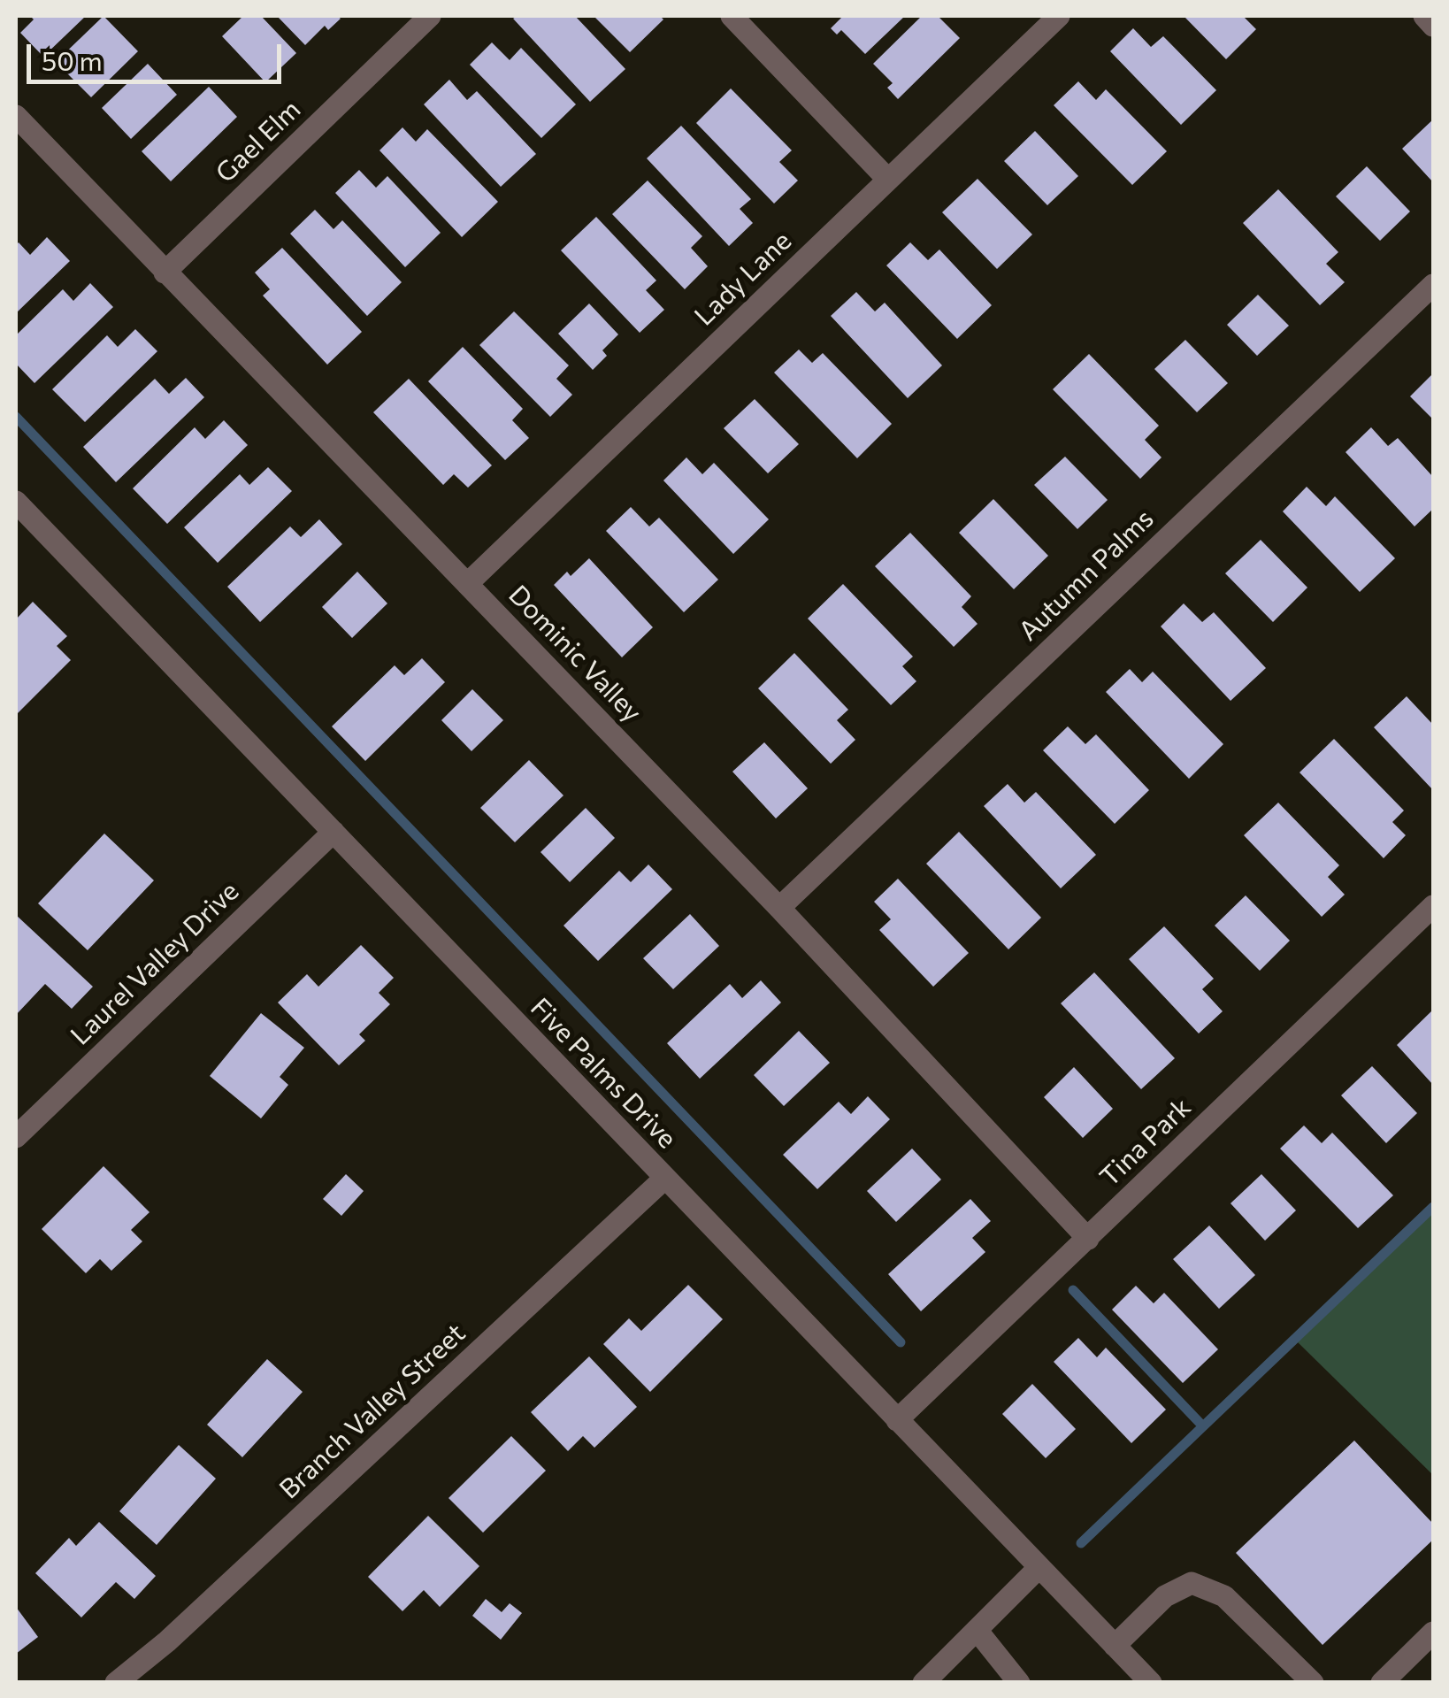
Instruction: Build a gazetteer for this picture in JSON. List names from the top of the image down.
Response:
{
  "streets": {
    "street": [
      "Gael Elm",
      "Lady Lane",
      "Autumn Palms",
      "Dominic Valley",
      "Laurel Valley Drive",
      "Five Palms Drive",
      "Tina Park",
      "Branch Valley Street"
    ]
  },
  "crossings": [
    ["Gael Elm", "Dominic Valley"],
    ["Lady Lane", "Dominic Valley"],
    ["Autumn Palms", "Dominic Valley"],
    ["Dominic Valley", "Tina Park"],
    ["Laurel Valley Drive", "Five Palms Drive"],
    ["Five Palms Drive", "Tina Park"],
    ["Five Palms Drive", "Branch Valley Street"]
  ],
  "scale_bar": "50 m"
}
